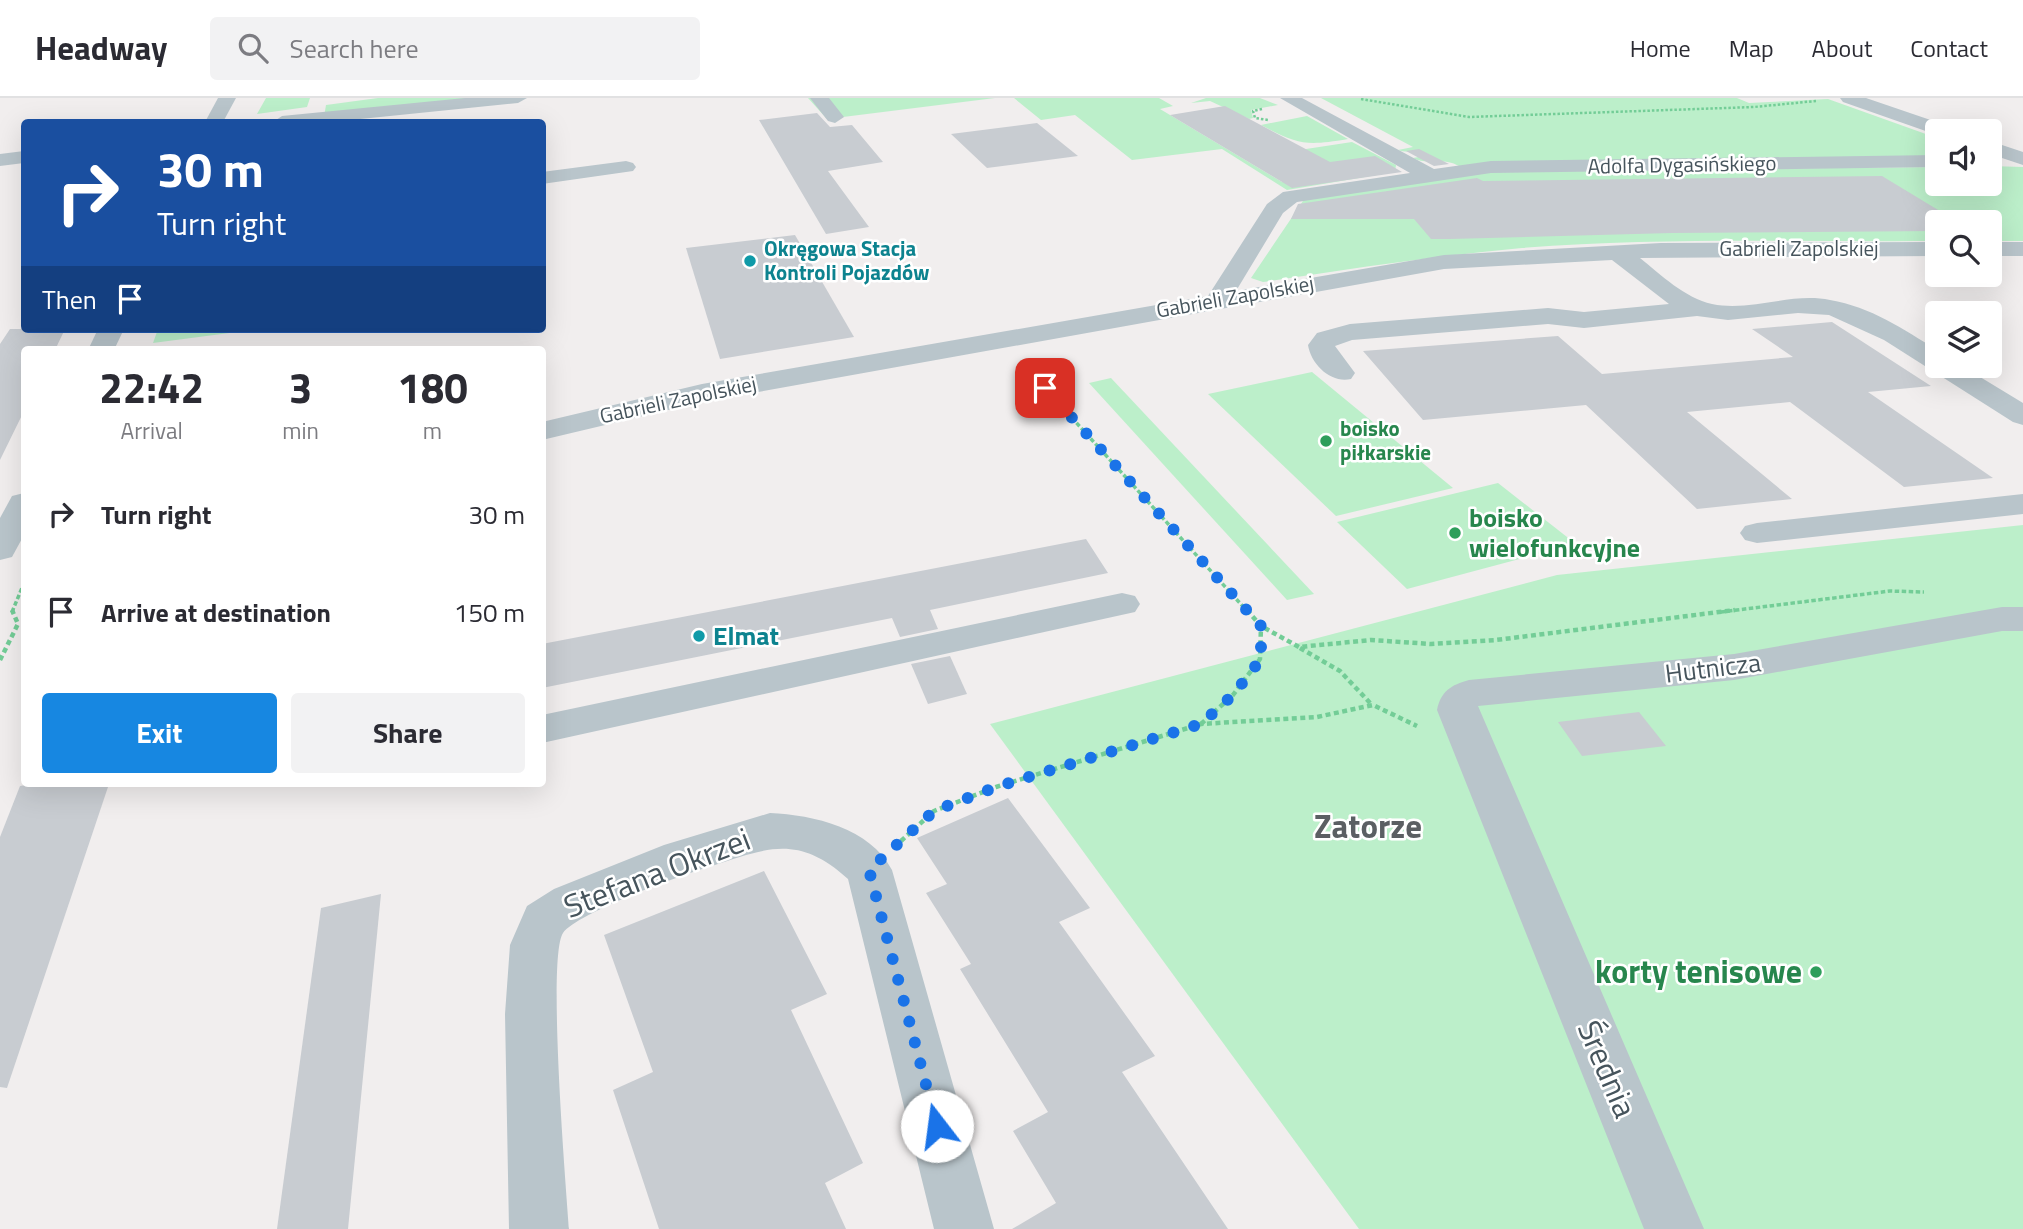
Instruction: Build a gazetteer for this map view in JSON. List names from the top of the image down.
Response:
{
  "streets": {
    "street": [
      "Adolfa Dygasińskiego",
      "Gabrieli Zapolskiej",
      "Hutnicza",
      "Stefana Okrzei",
      "Średnia"
    ]
  },
  "crossings": [
    ["Adolfa Dygasińskiego", "Gabrieli Zapolskiej"],
    ["Hutnicza", "Średnia"]
  ],
  "districts": ["Zatorze"],
  "places": [
    "Okręgowa Stacja Kontroli Pojazdów",
    "boisko piłkarskie",
    "boisko wielofunkcyjne",
    "Elmat",
    "korty tenisowe"
  ],
  "page": {
    "header": "Headway",
    "search": "Search here",
    "nav": [
      "Home",
      "Map",
      "About",
      "Contact"
    ],
    "turn": ["30 m", "Turn right"],
    "then": "Then",
    "eta": [
      "22:42",
      "Arrival",
      "3",
      "min",
      "180",
      "m"
    ],
    "list": [
      {
        "name": "Turn right",
        "value": "30 m"
      },
      {
        "name": "Arrive at destination",
        "value": "150 m"
      }
    ],
    "buttons": ["Exit", "Share"]
  }
}
